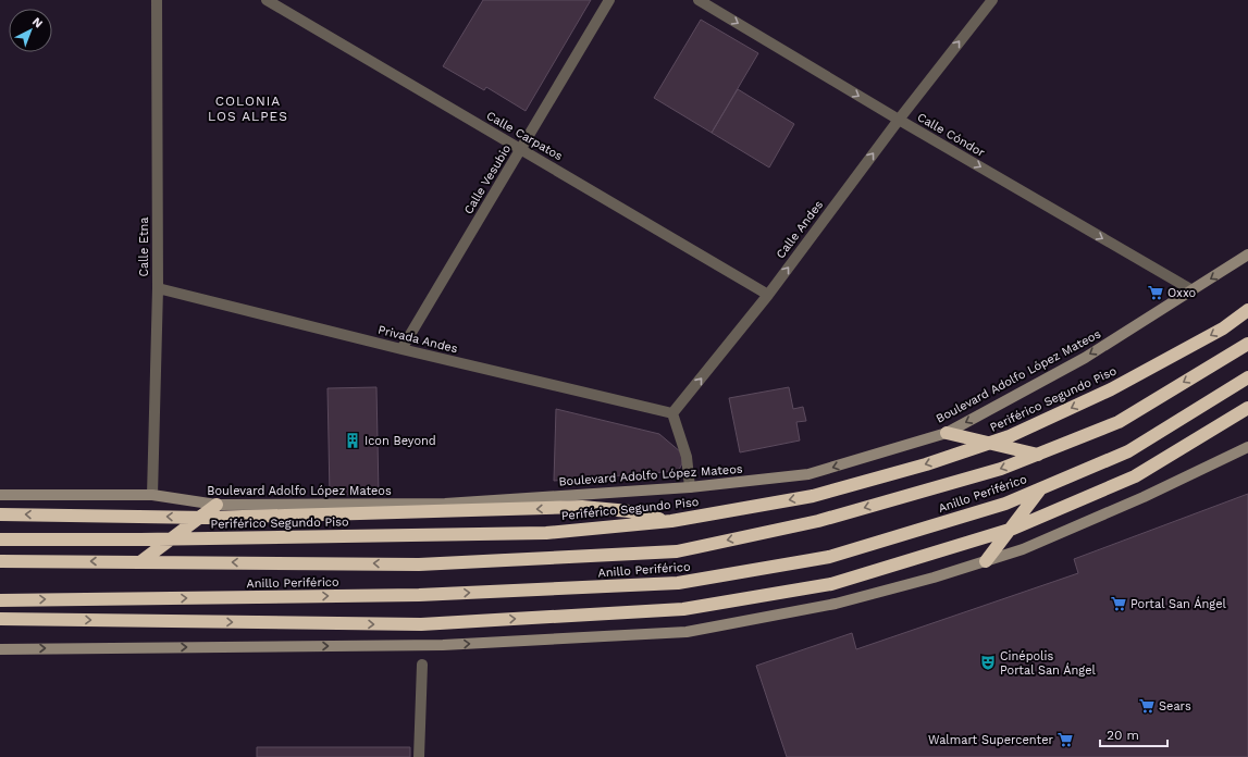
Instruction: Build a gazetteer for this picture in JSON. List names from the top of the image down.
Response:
{
  "streets": {
    "highway": ["Periférico Segundo Piso", "Anillo Periférico"],
    "main road": ["Boulevard Adolfo López Mateos"],
    "street": [
      "Calle Cóndor",
      "Calle Carpatos",
      "Calle Vesubio",
      "Calle Andes",
      "Calle Etna",
      "Privada Andes"
    ]
  },
  "crossings": [
    ["Calle Cóndor", "Calle Andes"],
    ["Calle Cóndor", "Boulevard Adolfo López Mateos"],
    ["Calle Carpatos", "Calle Vesubio"],
    ["Calle Carpatos", "Calle Andes"],
    ["Calle Vesubio", "Privada Andes"],
    ["Calle Andes", "Privada Andes"],
    ["Calle Etna", "Privada Andes"],
    ["Calle Etna", "Boulevard Adolfo López Mateos"]
  ],
  "one_way": ["Calle Cóndor", "Calle Andes", "Boulevard Adolfo López Mateos"],
  "districts": ["COLONIA LOS ALPES"],
  "places": {
    "supermarket": [
      "Oxxo",
      "Portal San Ángel",
      "Sears",
      "Walmart Supercenter"
    ],
    "building": ["Icon Beyond"],
    "theatre": ["Cinépolis Portal San Ángel"]
  },
  "scale_bar": "20 m",
  "north": "top right"
}
